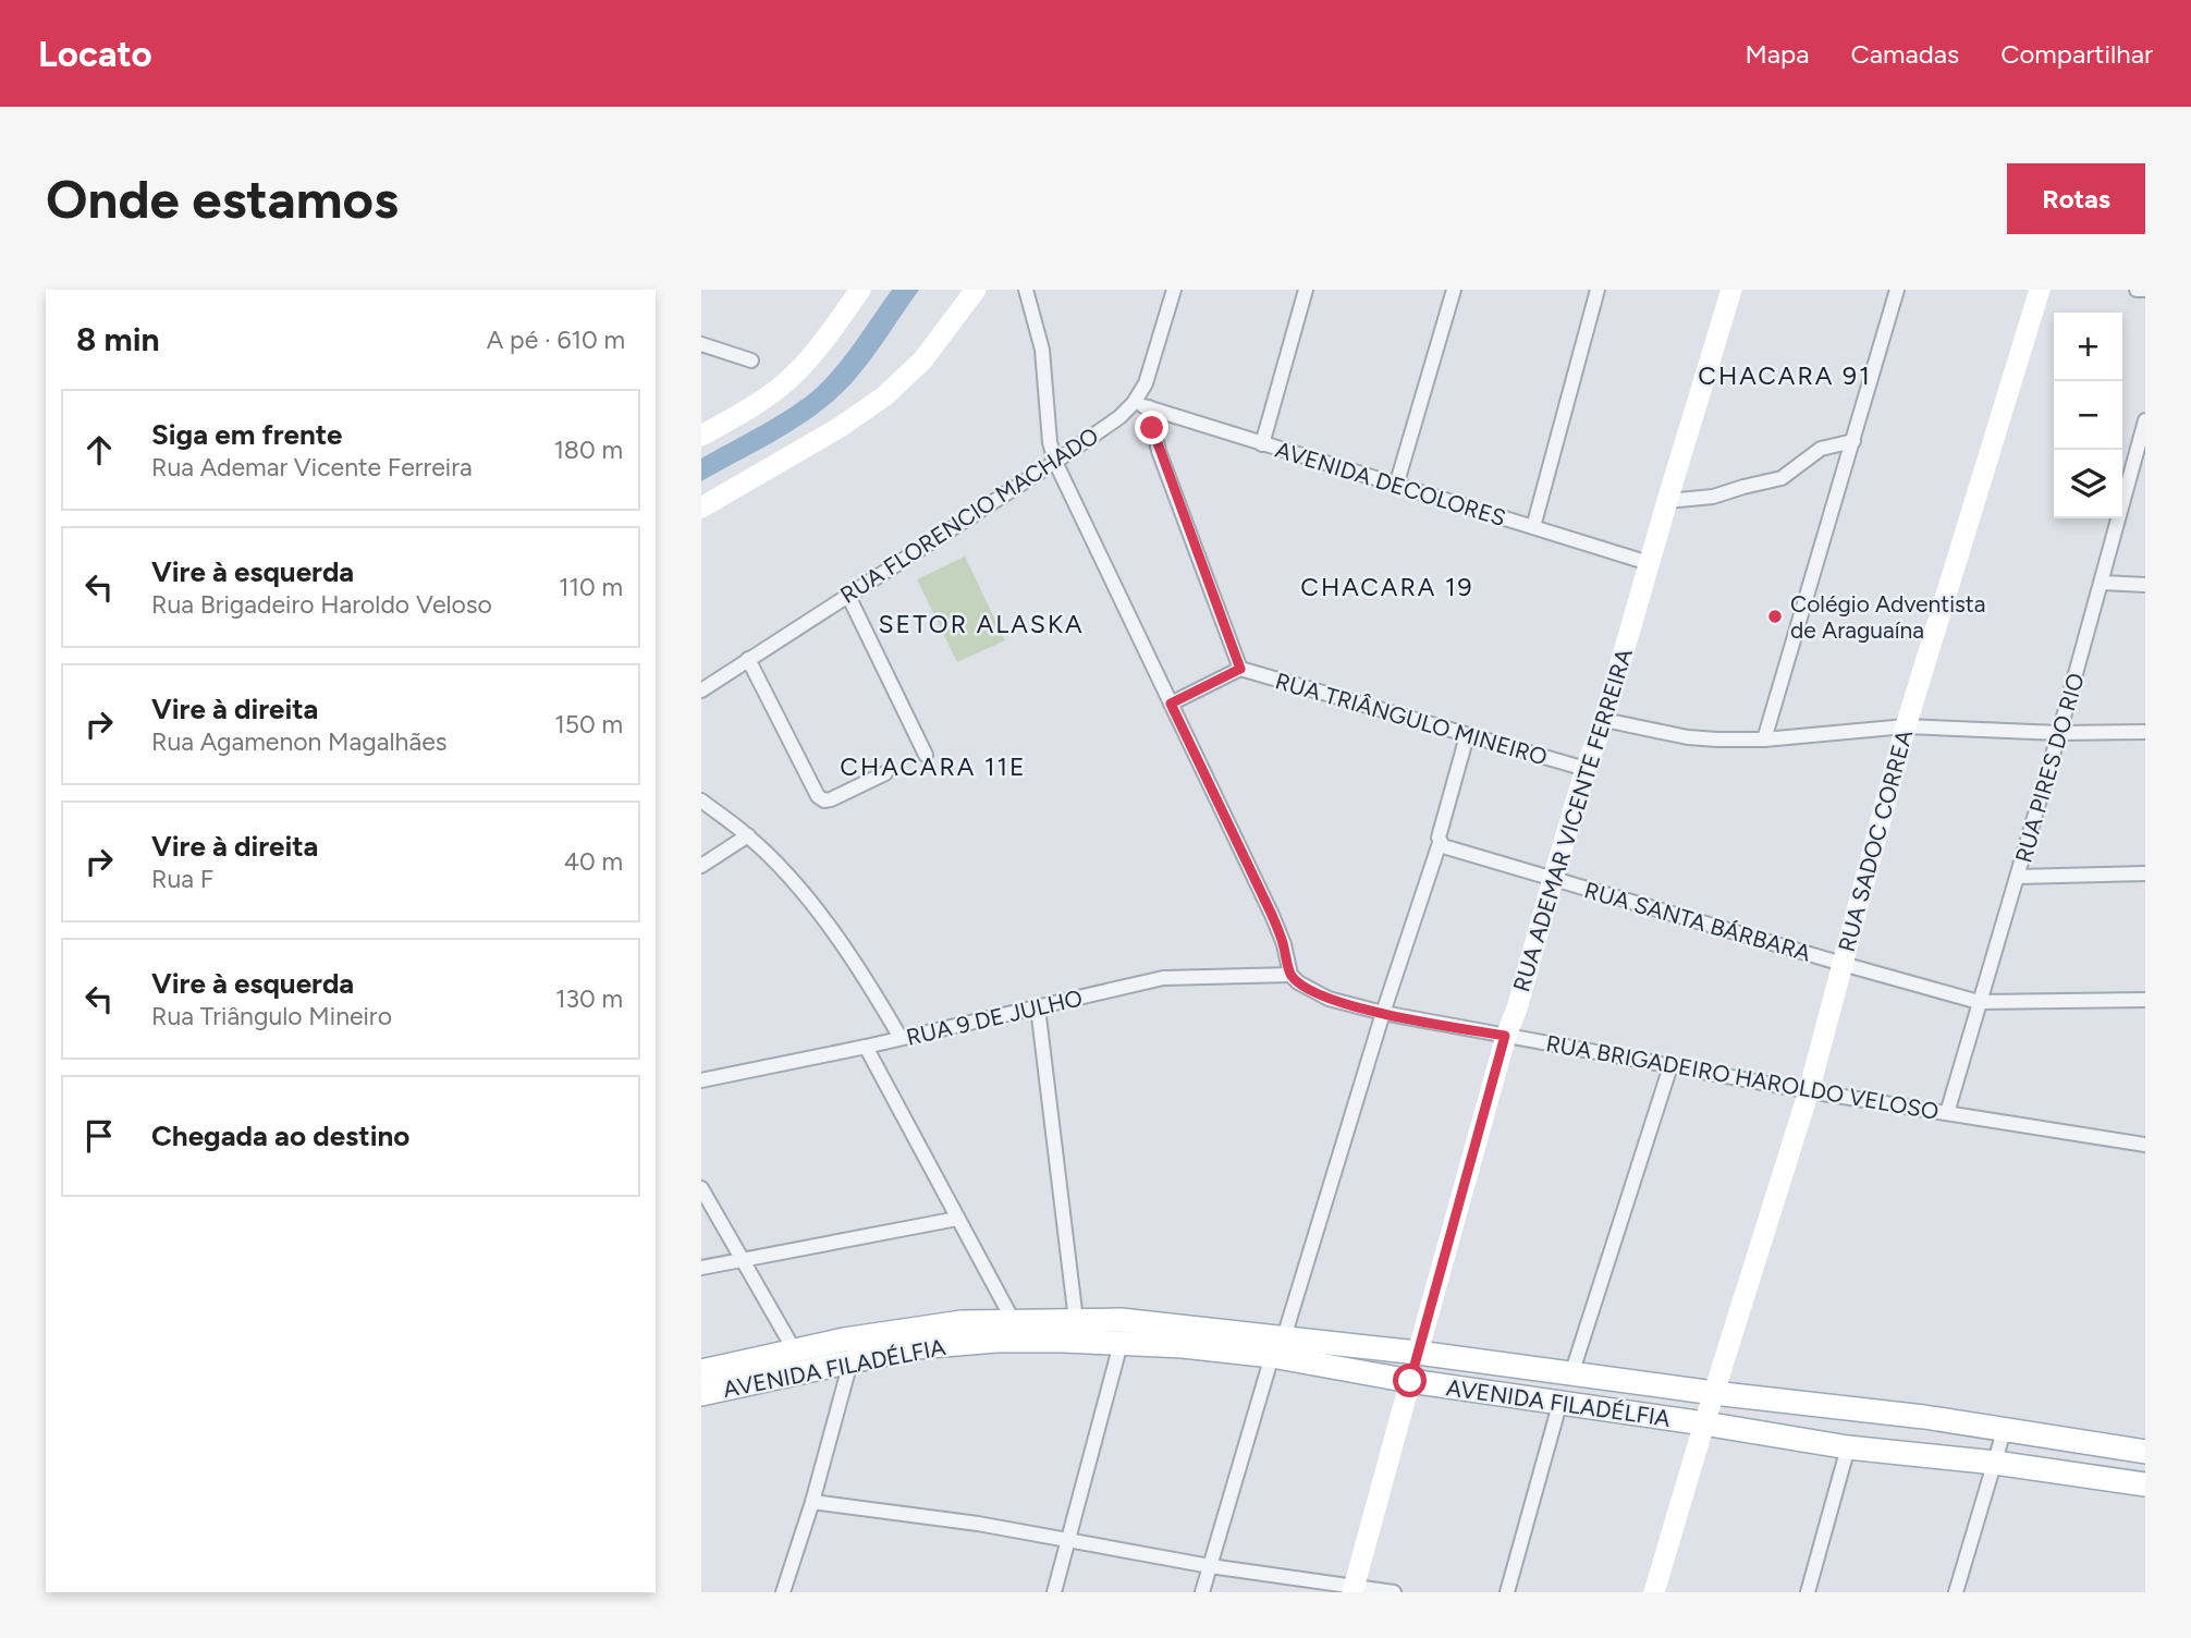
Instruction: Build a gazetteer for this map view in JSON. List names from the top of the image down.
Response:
{
  "streets": {
    "main road": ["AVENIDA FILADÉLFIA"],
    "street": [
      "AVENIDA DECOLORES",
      "RUA FLORENCIO MACHADO",
      "RUA TRIÂNGULO MINEIRO",
      "RUA PIRES DO RIO",
      "RUA ADEMAR VICENTE FERREIRA",
      "RUA SADOC CORREA",
      "RUA SANTA BÁRBARA",
      "RUA 9 DE JULHO",
      "RUA BRIGADEIRO HAROLDO VELOSO"
    ]
  },
  "crossings": [
    ["AVENIDA DECOLORES", "RUA FLORENCIO MACHADO"],
    ["AVENIDA DECOLORES", "RUA ADEMAR VICENTE FERREIRA"],
    ["RUA TRIÂNGULO MINEIRO", "RUA ADEMAR VICENTE FERREIRA"],
    ["RUA PIRES DO RIO", "RUA SANTA BÁRBARA"],
    ["RUA PIRES DO RIO", "RUA BRIGADEIRO HAROLDO VELOSO"],
    ["RUA ADEMAR VICENTE FERREIRA", "RUA SANTA BÁRBARA"],
    ["RUA ADEMAR VICENTE FERREIRA", "RUA BRIGADEIRO HAROLDO VELOSO"],
    ["RUA ADEMAR VICENTE FERREIRA", "AVENIDA FILADÉLFIA"],
    ["RUA SADOC CORREA", "RUA SANTA BÁRBARA"],
    ["RUA SADOC CORREA", "RUA BRIGADEIRO HAROLDO VELOSO"],
    ["RUA SADOC CORREA", "AVENIDA FILADÉLFIA"],
    ["RUA 9 DE JULHO", "RUA BRIGADEIRO HAROLDO VELOSO"]
  ],
  "districts": [
    "CHACARA 91",
    "CHACARA 19",
    "SETOR ALASKA",
    "CHACARA 11E"
  ],
  "places": ["Colégio Adventista de Araguaína"],
  "page": {
    "header": "Locato",
    "nav": ["Mapa", "Camadas", "Compartilhar"],
    "buttons": "Rotas",
    "title": "Onde estamos",
    "heading": ["8 min", "A pé · 610 m"],
    "map_buttons": ["+", "−"],
    "list": [
      ["Siga em frente", "Rua Ademar Vicente Ferreira", "180 m"],
      ["Vire à esquerda", "Rua Brigadeiro Haroldo Veloso", "110 m"],
      ["Vire à direita", "Rua Agamenon Magalhães", "150 m"],
      ["Vire à direita", "Rua F", "40 m"],
      ["Vire à esquerda", "Rua Triângulo Mineiro", "130 m"],
      "Chegada ao destino"
    ]
  }
}
